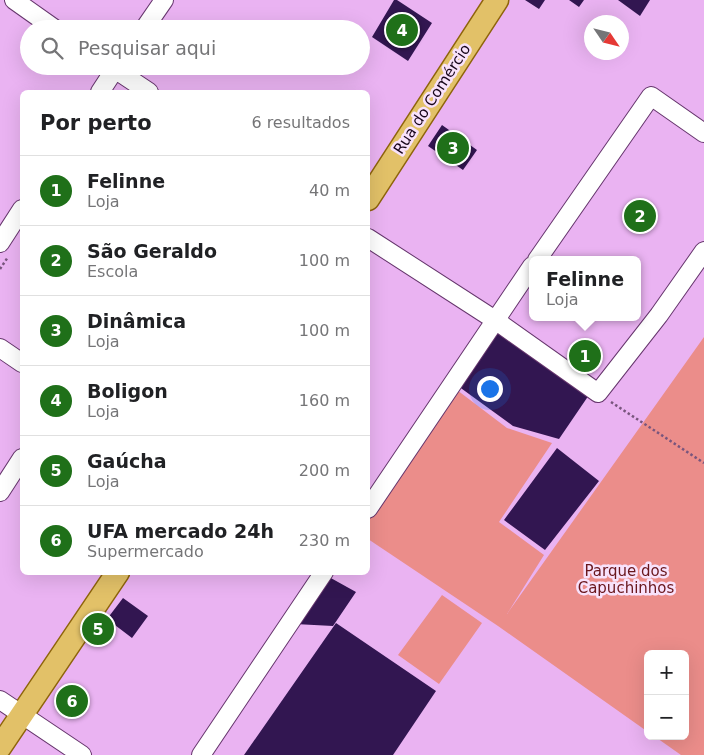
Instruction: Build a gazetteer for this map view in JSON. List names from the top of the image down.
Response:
{
  "streets": {
    "main road": ["Rua do Comércio"]
  },
  "parks": ["Parque dos Capuchinhos"],
  "north": "bottom right",
  "page": {
    "pins": [
      "4",
      "3",
      "2",
      "1",
      "5",
      "6"
    ],
    "search": "Pesquisar aqui",
    "heading": ["Por perto", "6 resultados"],
    "list": [
      {
        "mark": "1",
        "name": "Felinne",
        "note": "Loja",
        "value": "40 m"
      },
      {
        "mark": "2",
        "name": "São Geraldo",
        "note": "Escola",
        "value": "100 m"
      },
      {
        "mark": "3",
        "name": "Dinâmica",
        "note": "Loja",
        "value": "100 m"
      },
      {
        "mark": "4",
        "name": "Boligon",
        "note": "Loja",
        "value": "160 m"
      },
      {
        "mark": "5",
        "name": "Gaúcha",
        "note": "Loja",
        "value": "200 m"
      },
      {
        "mark": "6",
        "name": "UFA mercado 24h",
        "note": "Supermercado",
        "value": "230 m"
      }
    ],
    "popup": ["Felinne", "Loja"],
    "map_buttons": ["+", "−"]
  }
}
